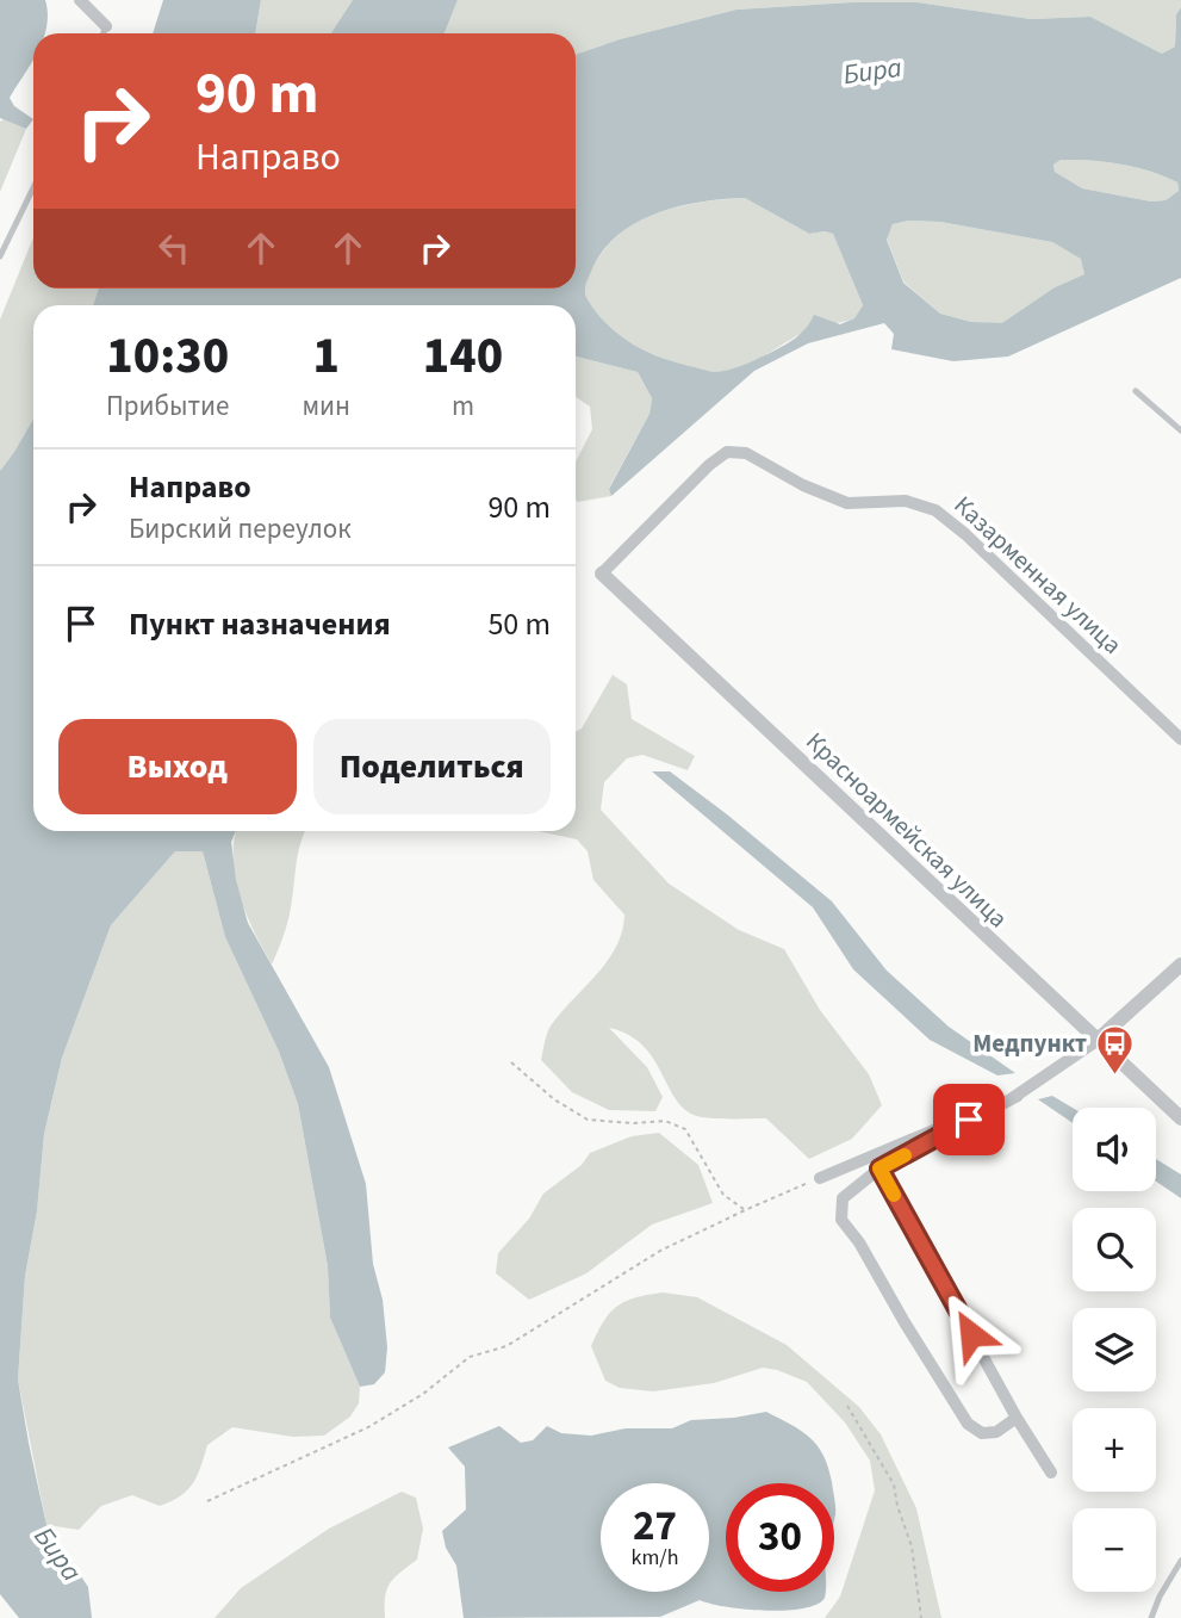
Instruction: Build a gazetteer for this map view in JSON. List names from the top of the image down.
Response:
{
  "streets": {
    "street": ["Казарменная улица", "Красноармейская улица"]
  },
  "crossings": [
    ["Казарменная улица", "Красноармейская улица"]
  ],
  "water": ["Бира"],
  "places": {
    "bus stop": ["Медпункт"]
  },
  "page": {
    "turn": ["90 m", "Направо"],
    "eta": [
      "10:30",
      "Прибытие",
      "1",
      "мин",
      "140",
      "m"
    ],
    "list": [
      {
        "name": "Направо",
        "note": "Бирский переулок",
        "value": "90 m"
      },
      {
        "name": "Пункт назначения",
        "value": "50 m"
      }
    ],
    "buttons": ["Выход", "Поделиться"],
    "map_buttons": ["+", "−"],
    "speed": "27 km/h",
    "limit": "30"
  }
}
